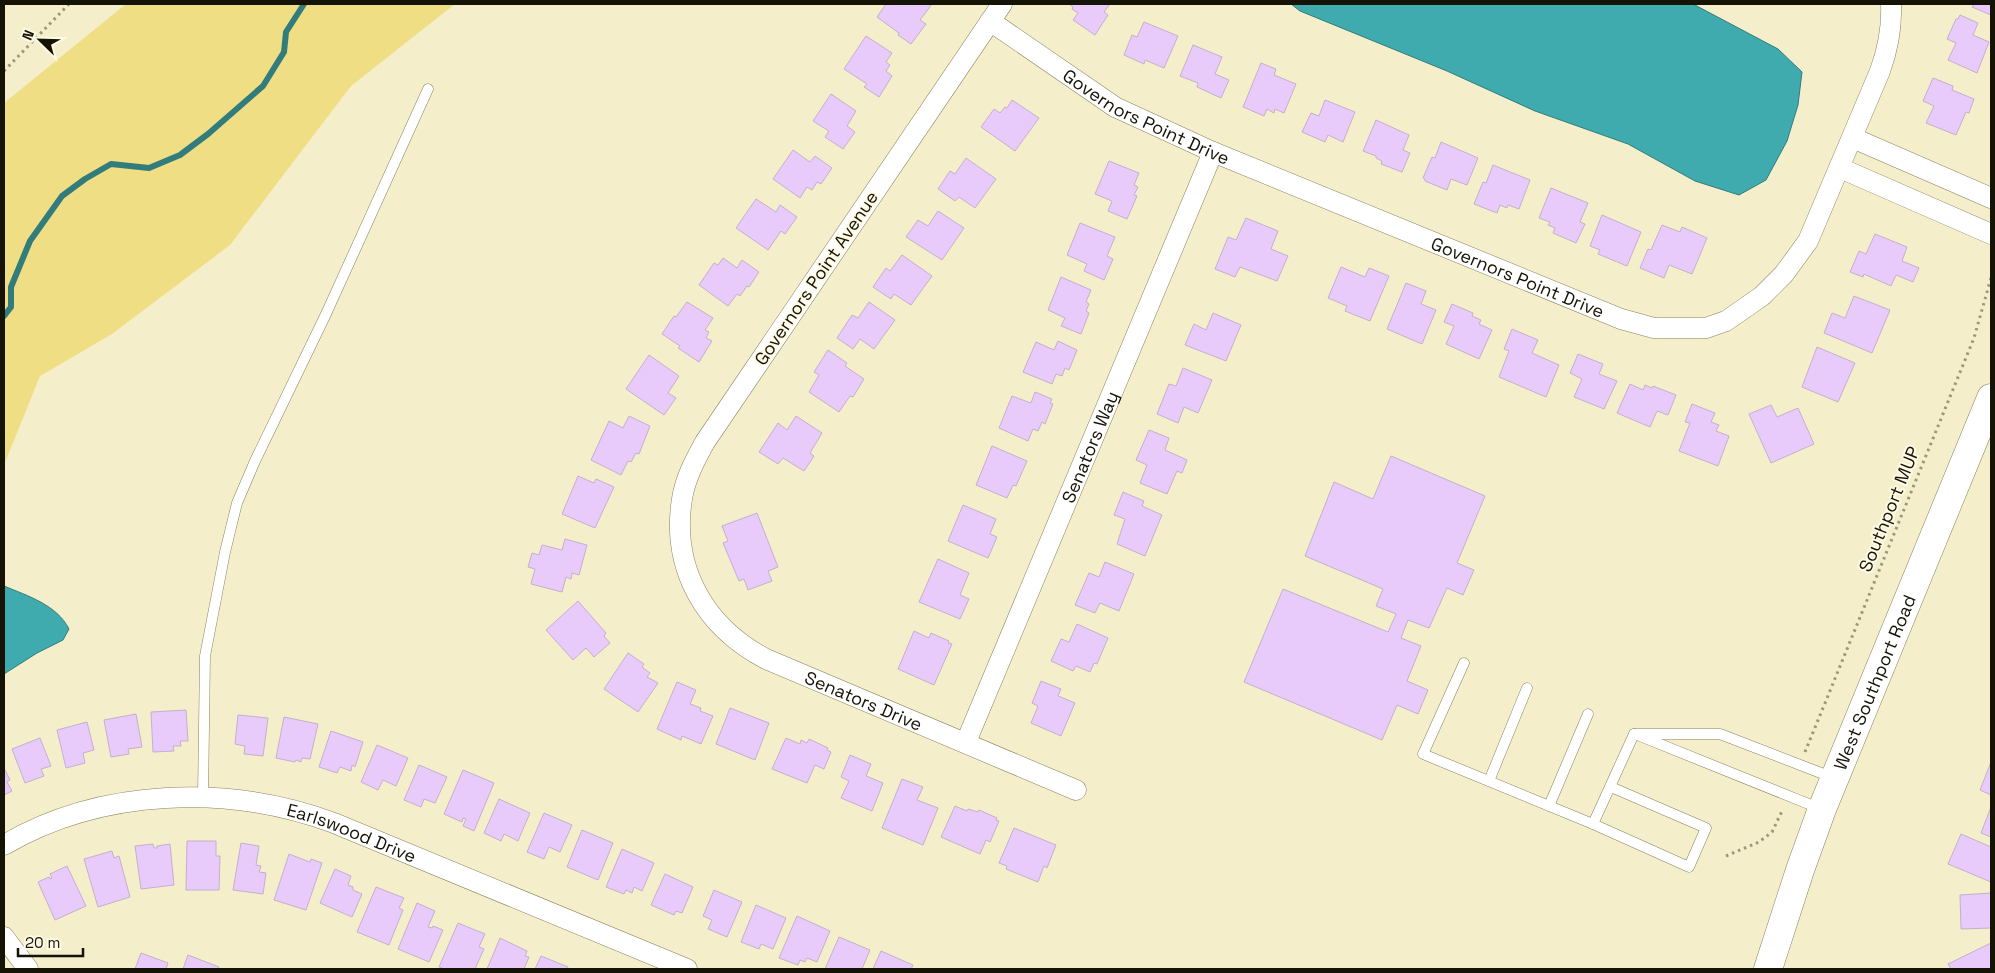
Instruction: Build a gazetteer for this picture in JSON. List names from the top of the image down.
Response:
{
  "streets": {
    "main road": ["West Southport Road"],
    "street": [
      "Governors Point Drive",
      "Governors Point Avenue",
      "Senators Way",
      "Senators Drive",
      "Earlswood Drive"
    ],
    "path": ["Southport MUP"]
  },
  "crossings": [
    ["Governors Point Drive", "Governors Point Avenue"],
    ["Governors Point Drive", "Senators Way"],
    ["Governors Point Avenue", "Senators Drive"],
    ["Senators Way", "Senators Drive"]
  ],
  "scale_bar": "20 m",
  "north": "top left"
}
